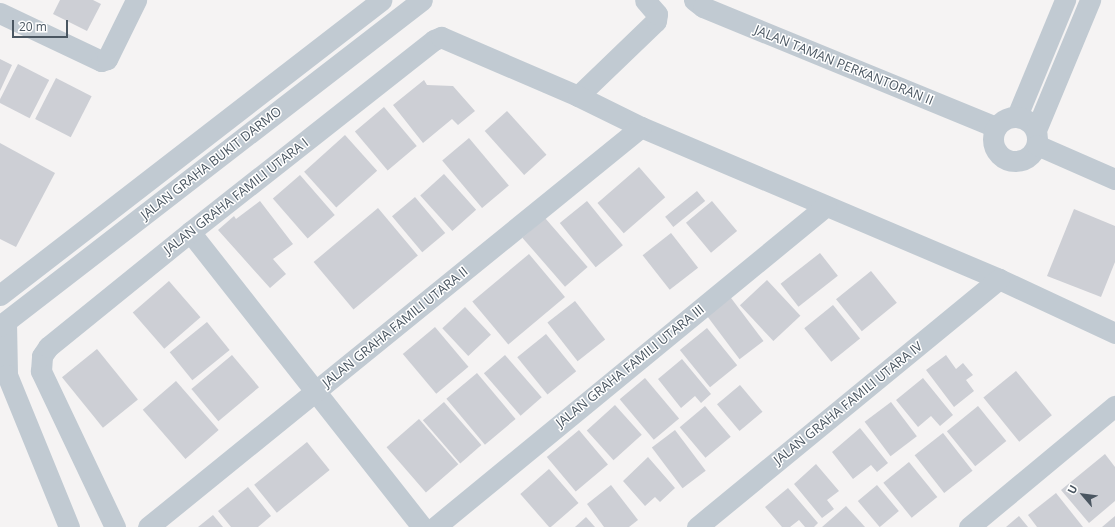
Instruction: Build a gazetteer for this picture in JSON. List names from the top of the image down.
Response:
{
  "streets": {
    "street": [
      "JALAN TAMAN PERKANTORAN II",
      "JALAN GRAHA BUKIT DARMO",
      "JALAN GRAHA FAMILI UTARA I",
      "JALAN GRAHA FAMILI UTARA II",
      "JALAN GRAHA FAMILI UTARA III",
      "JALAN GRAHA FAMILI UTARA IV"
    ]
  },
  "scale_bar": "20 m",
  "north": "top left"
}
